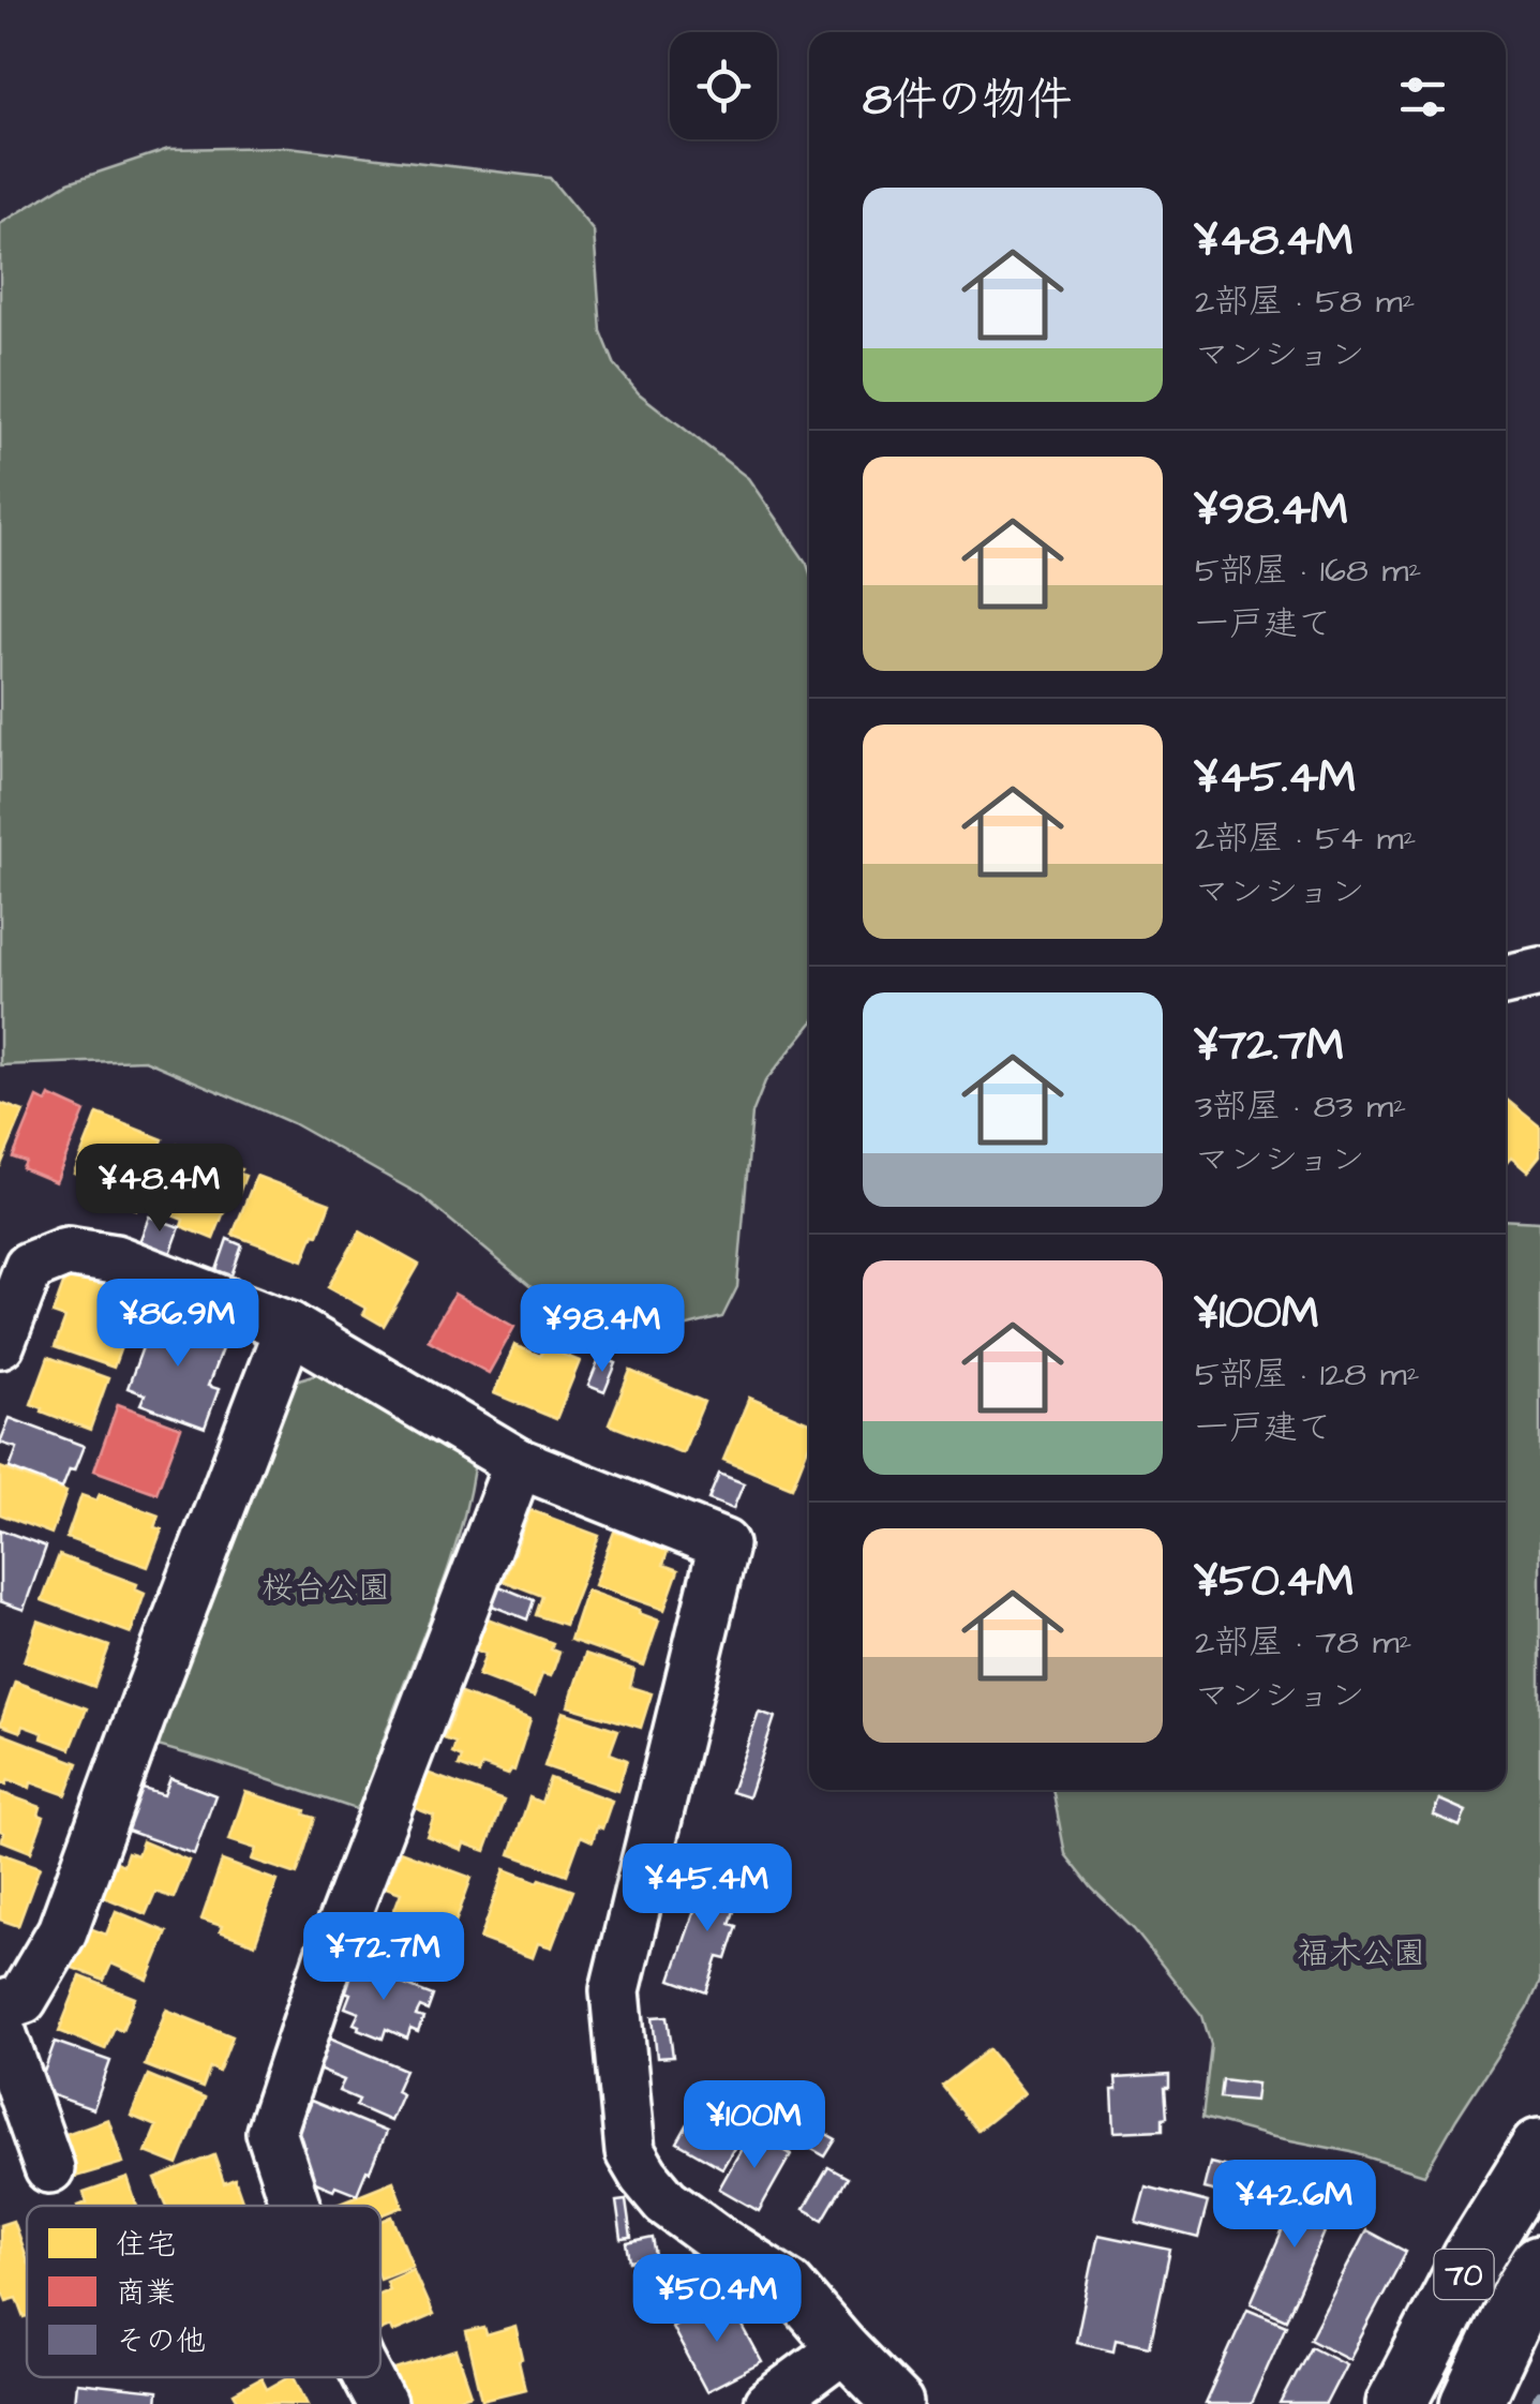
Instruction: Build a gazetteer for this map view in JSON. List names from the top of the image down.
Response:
{
  "streets": {
    "main road": ["70"]
  },
  "parks": ["桜台公園", "福木公園"],
  "legend": ["住宅", "商業", "その他"],
  "page": {
    "heading": "8件の物件",
    "list": [
      {
        "name": "¥48.4M",
        "note": "2部屋 · 58 m² · マンション"
      },
      {
        "name": "¥98.4M",
        "note": "5部屋 · 168 m² · 一戸建て"
      },
      {
        "name": "¥45.4M",
        "note": "2部屋 · 54 m² · マンション"
      },
      {
        "name": "¥72.7M",
        "note": "3部屋 · 83 m² · マンション"
      },
      {
        "name": "¥100M",
        "note": "5部屋 · 128 m² · 一戸建て"
      },
      {
        "name": "¥50.4M",
        "note": "2部屋 · 78 m² · マンション"
      }
    ],
    "price": [
      "¥48.4M",
      "¥86.9M",
      "¥98.4M",
      "¥45.4M",
      "¥72.7M",
      "¥100M",
      "¥42.6M",
      "¥50.4M"
    ]
  }
}
